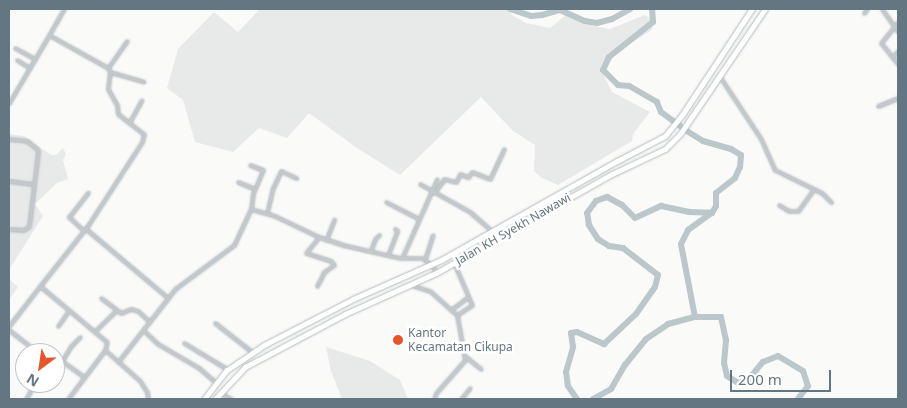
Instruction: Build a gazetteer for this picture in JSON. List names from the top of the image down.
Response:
{
  "streets": {
    "main road": ["Jalan KH Syekh Nawawi"]
  },
  "places": ["Kantor Kecamatan Cikupa"],
  "scale_bar": "200 m",
  "north": "bottom left"
}
